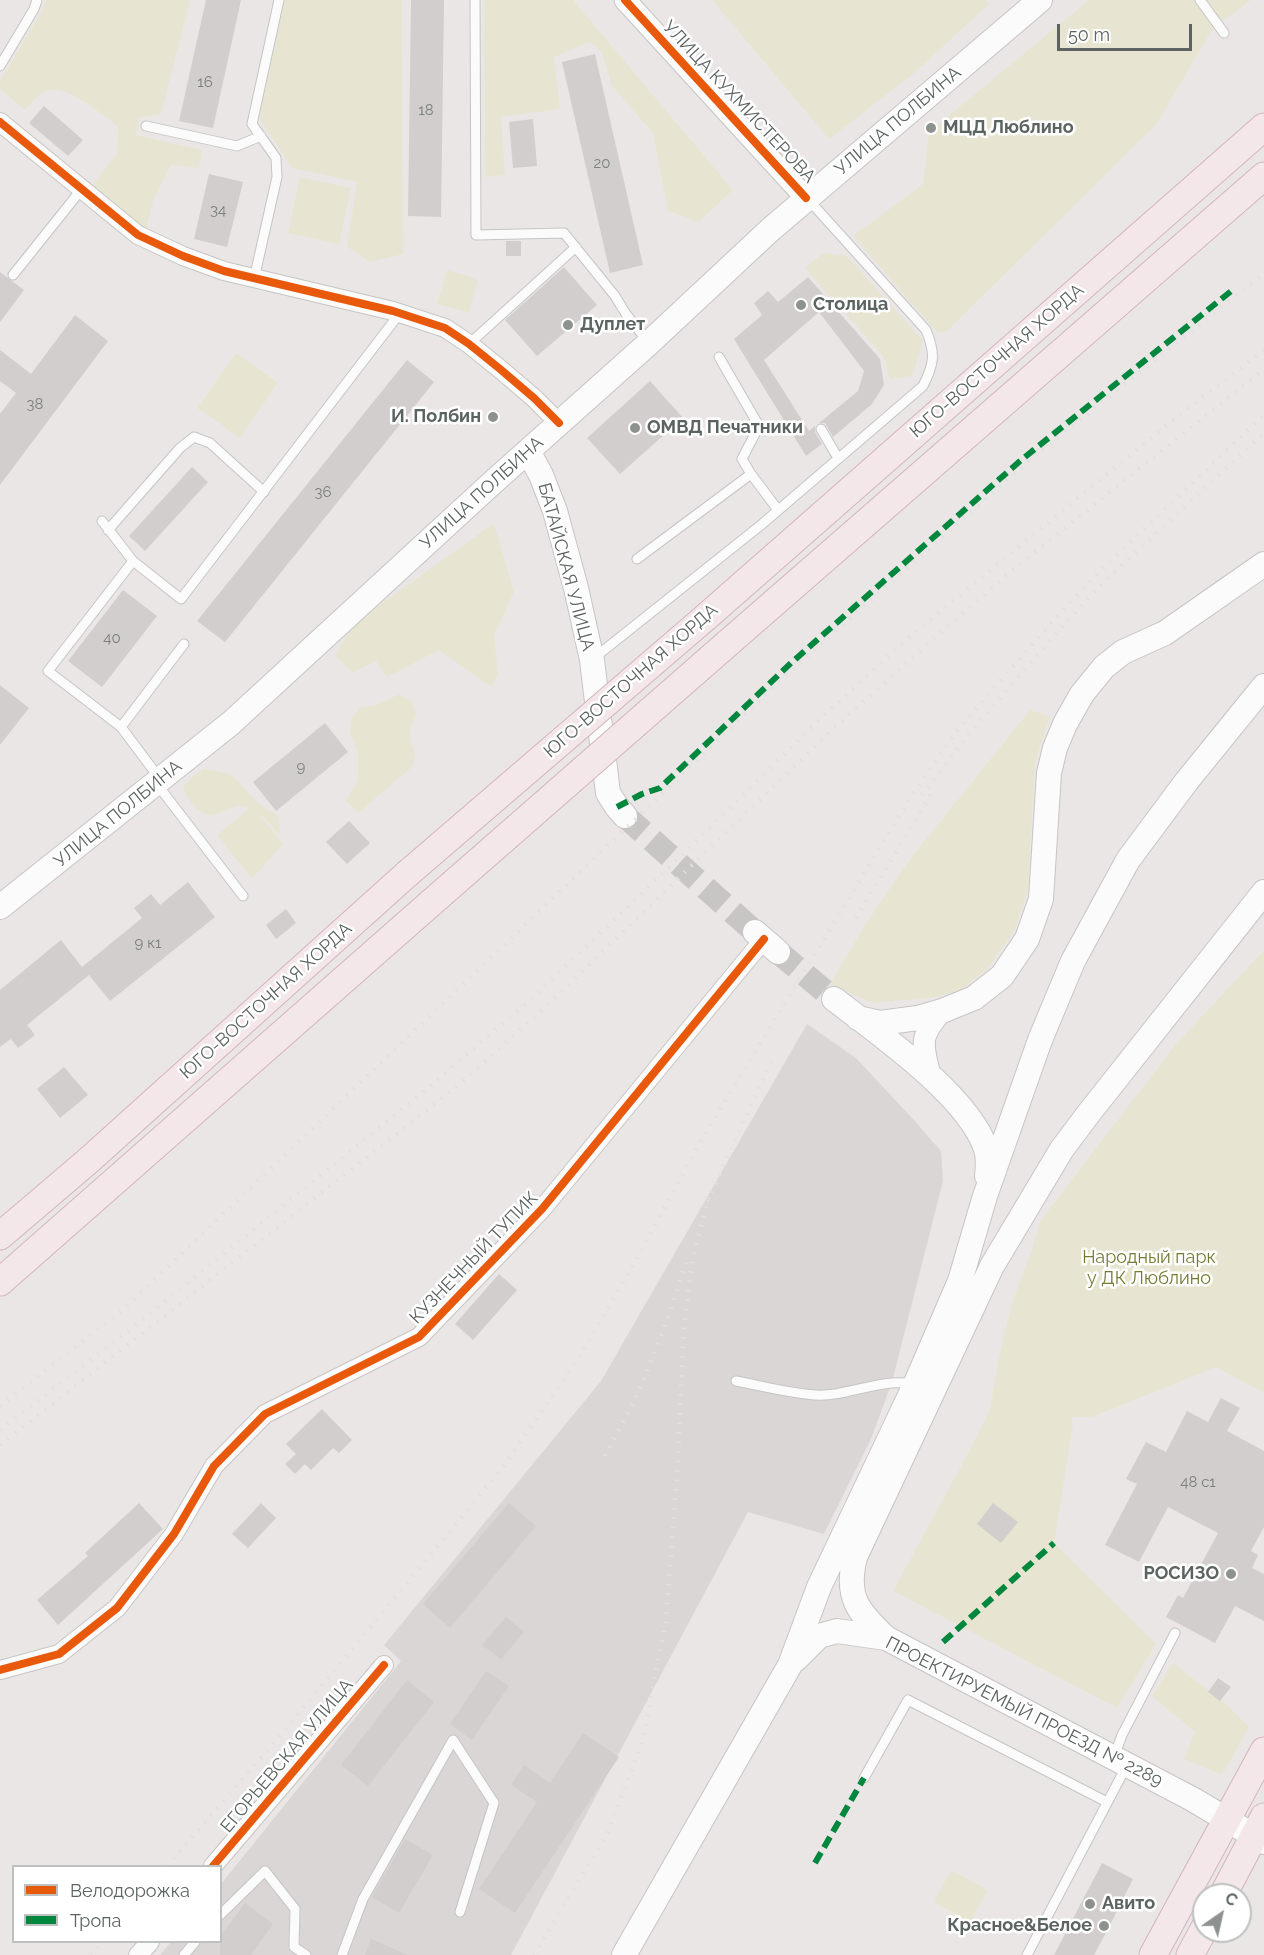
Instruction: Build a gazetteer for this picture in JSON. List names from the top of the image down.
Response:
{
  "streets": {
    "main road": [
      "УЛИЦА ПОЛБИНА",
      "ЮГО-ВОСТОЧНАЯ ХОРДА",
      "БАТАЙСКАЯ УЛИЦА",
      "ПРОЕКТИРУЕМЫЙ ПРОЕЗД № 2289"
    ],
    "street": ["УЛИЦА КУХМИСТЕРОВА", "КУЗНЕЧНЫЙ ТУПИК", "ЕГОРЬЕВСКАЯ УЛИЦА"]
  },
  "crossings": [
    ["УЛИЦА КУХМИСТЕРОВА", "УЛИЦА ПОЛБИНА"],
    ["УЛИЦА ПОЛБИНА", "БАТАЙСКАЯ УЛИЦА"]
  ],
  "parks": ["Народный парк у ДК Люблино"],
  "places": [
    "МЦД Люблино",
    "Столица",
    "Дуплет",
    "И. Полбин",
    "ОМВД Печатники",
    "РОСИЗО",
    "Авито",
    "Красное&Белое"
  ],
  "house_numbers": [
    "16",
    "18",
    "20",
    "34",
    "38",
    "36",
    "40",
    "9",
    "9 к1",
    "48 с1"
  ],
  "legend": ["Велодорожка", "Тропа"],
  "scale_bar": "50 m",
  "north": "top right"
}
